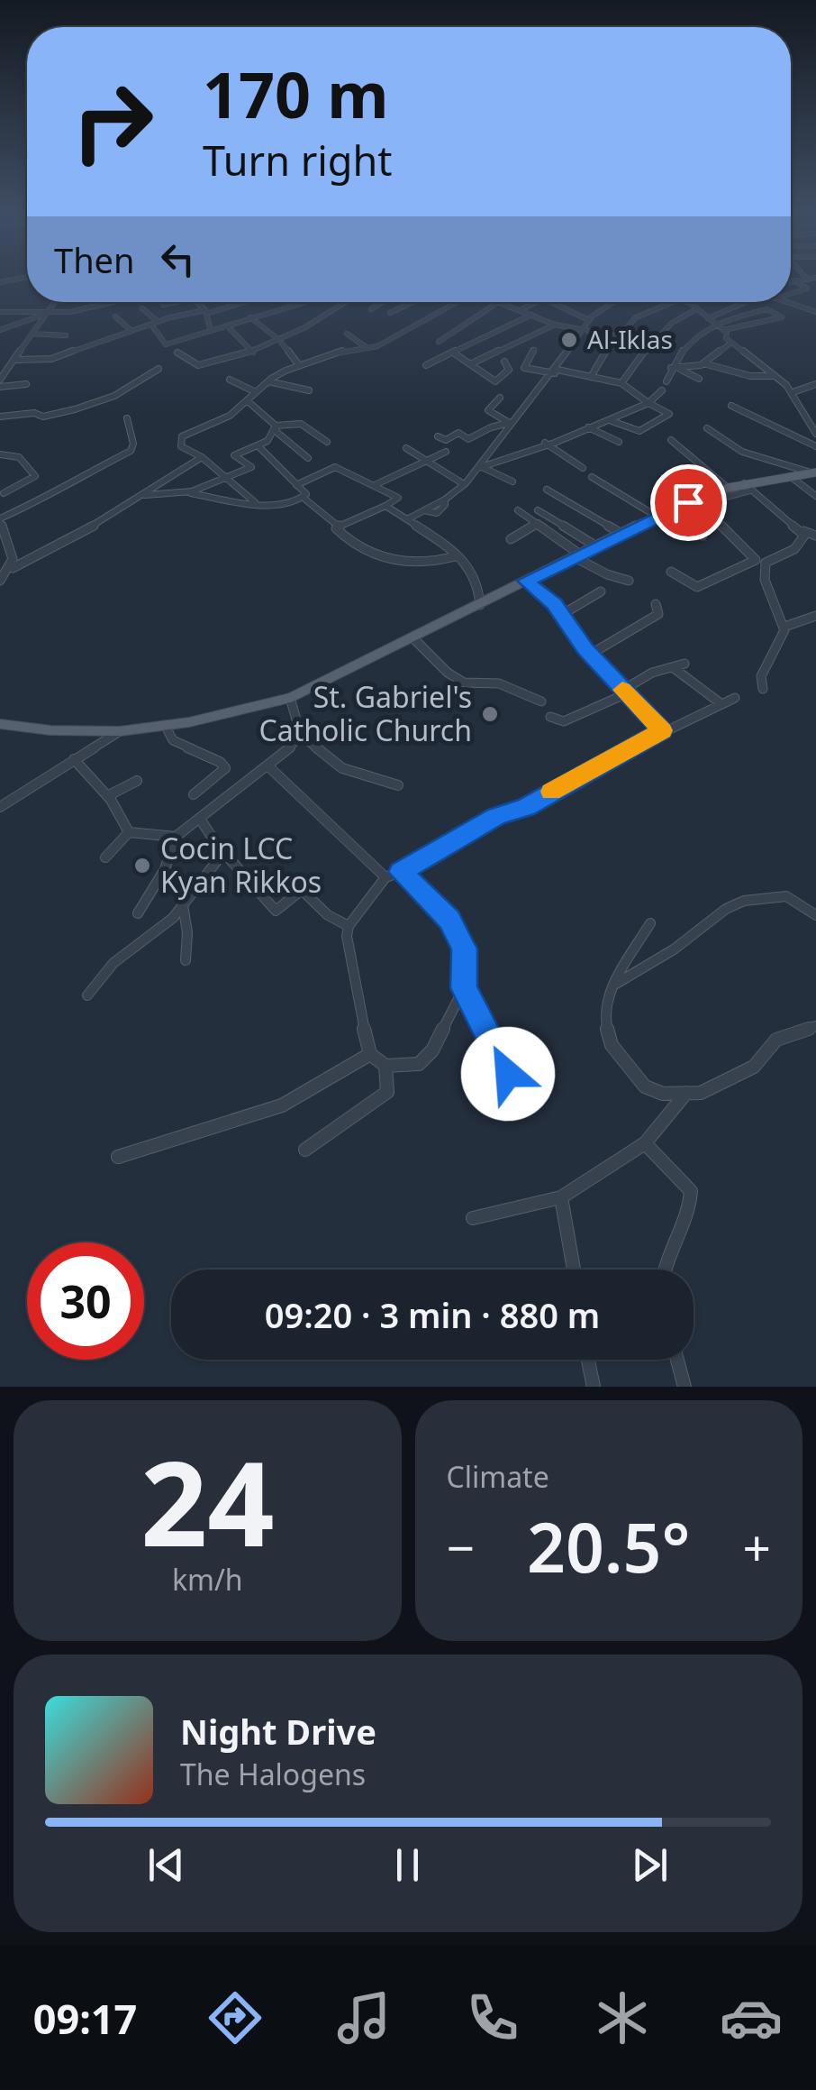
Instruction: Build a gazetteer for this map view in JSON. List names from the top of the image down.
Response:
{
  "places": ["Al-Iklas", "St. Gabriel's Catholic Church", "Cocin LCC Kyan Rikkos"],
  "page": {
    "turn": ["170 m", "Turn right"],
    "then": "Then",
    "limit": "30",
    "trip": "09:20 · 3 min · 880 m",
    "tile": [
      ["24", "km/h"],
      "Climate"
    ],
    "heat": ["−", "20.5°", "+"],
    "song": ["Night Drive", "The Halogens"],
    "tabs": "09:17"
  }
}
